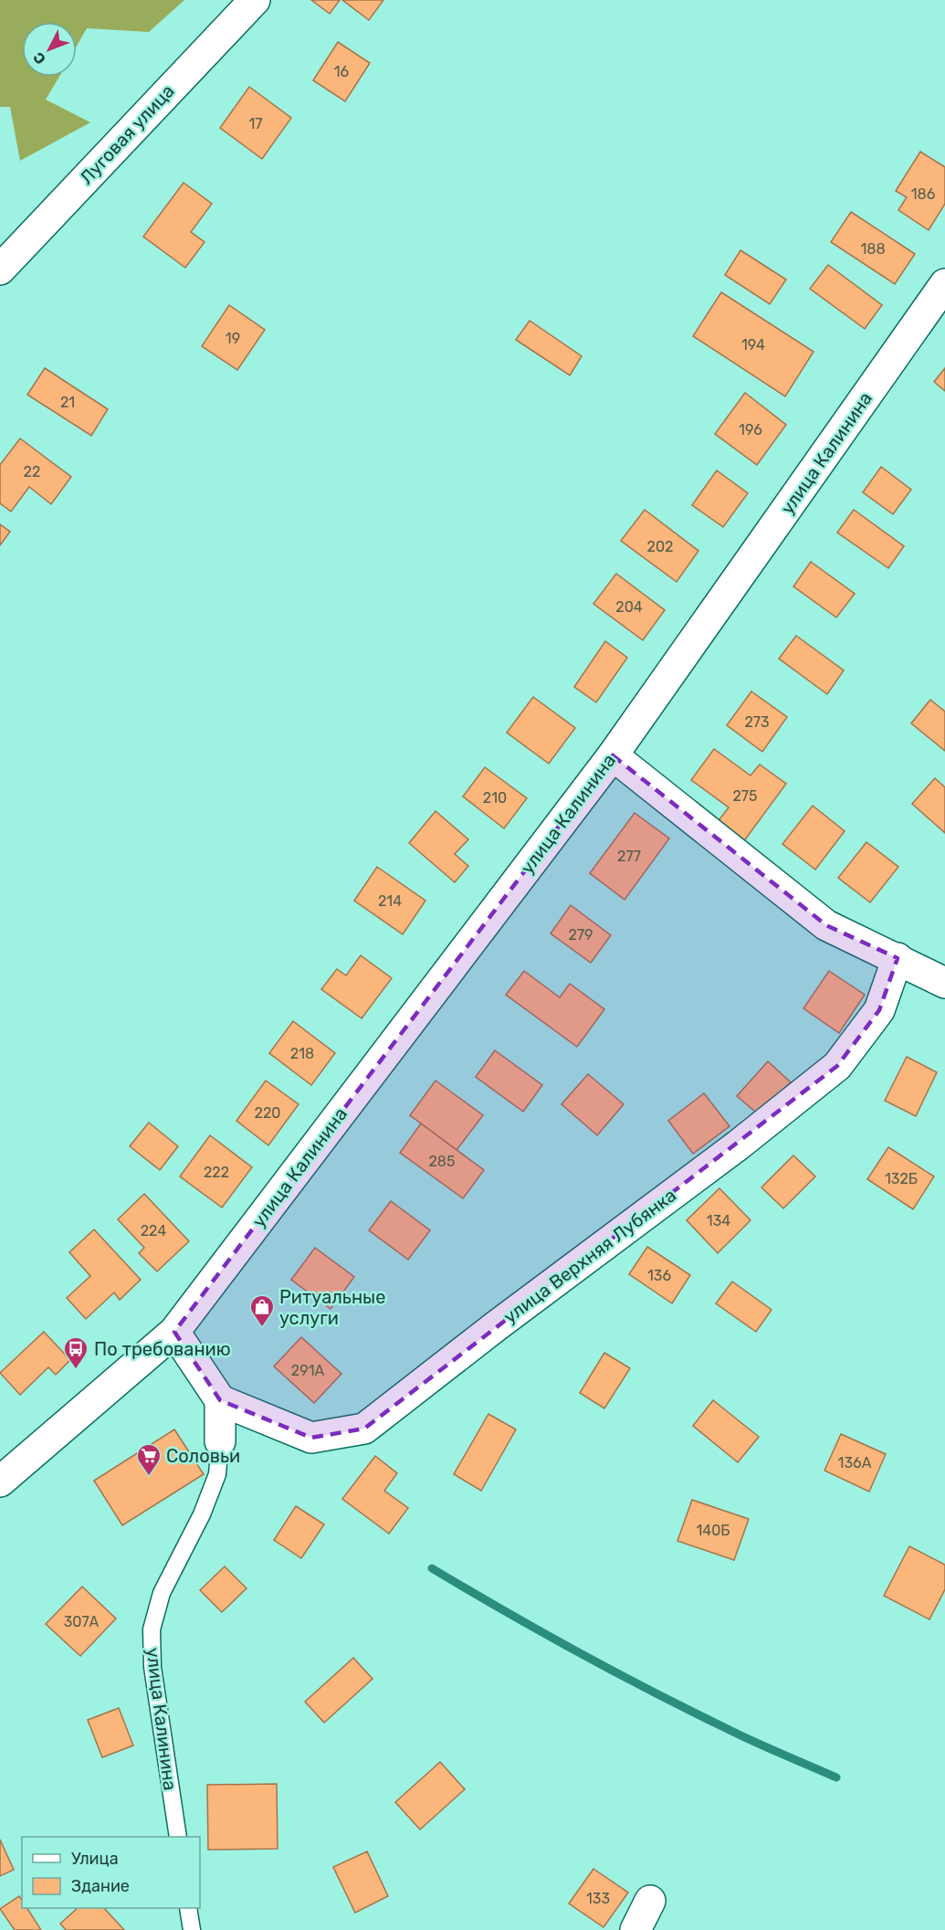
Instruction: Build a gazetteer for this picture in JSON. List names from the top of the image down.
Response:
{
  "streets": {
    "street": ["Луговая улица", "улица Калинина", "улица Верхняя Лубянка"]
  },
  "crossings": [
    ["улица Калинина", "улица Верхняя Лубянка"]
  ],
  "places": {
    "shop": ["Ритуальные услуги"],
    "bus stop": ["По требованию"],
    "supermarket": ["Соловьи"]
  },
  "house_numbers": [
    "16",
    "17",
    "186",
    "188",
    "19",
    "194",
    "21",
    "196",
    "22",
    "202",
    "204",
    "273",
    "275",
    "210",
    "277",
    "214",
    "279",
    "218",
    "220",
    "285",
    "222",
    "132Б",
    "134",
    "224",
    "136",
    "291А",
    "136А",
    "140Б",
    "307А",
    "133"
  ],
  "legend": ["Улица", "Здание"],
  "north": "bottom left"
}
